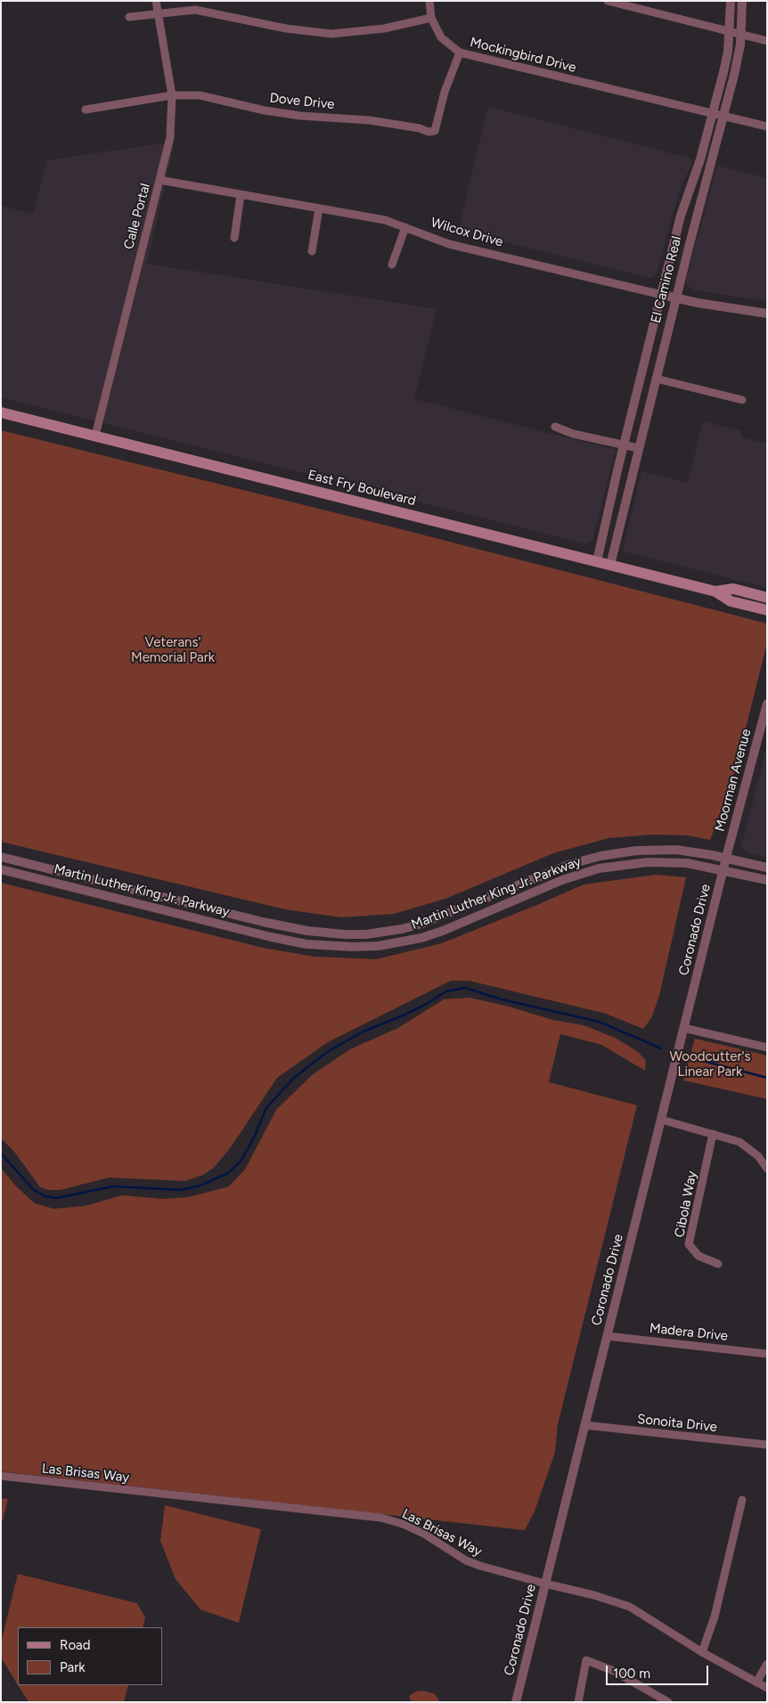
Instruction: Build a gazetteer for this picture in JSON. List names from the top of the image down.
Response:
{
  "streets": {
    "main road": ["East Fry Boulevard"],
    "street": [
      "Mockingbird Drive",
      "Dove Drive",
      "Calle Portal",
      "Wilcox Drive",
      "El Camino Real",
      "Moorman Avenue",
      "Martin Luther King Jr. Parkway",
      "Coronado Drive",
      "Cibola Way",
      "Madera Drive",
      "Sonoita Drive",
      "Las Brisas Way"
    ]
  },
  "crossings": [
    ["Mockingbird Drive", "Dove Drive"],
    ["Mockingbird Drive", "El Camino Real"],
    ["Dove Drive", "Calle Portal"],
    ["Calle Portal", "Wilcox Drive"],
    ["Calle Portal", "East Fry Boulevard"],
    ["Wilcox Drive", "El Camino Real"],
    ["El Camino Real", "East Fry Boulevard"],
    ["Moorman Avenue", "Martin Luther King Jr. Parkway"],
    ["Moorman Avenue", "Coronado Drive"],
    ["Martin Luther King Jr. Parkway", "Coronado Drive"],
    ["Coronado Drive", "Madera Drive"],
    ["Coronado Drive", "Sonoita Drive"],
    ["Coronado Drive", "Las Brisas Way"]
  ],
  "parks": ["Veterans' Memorial Park", "Woodcutter's Linear Park"],
  "legend": ["Road", "Park"],
  "scale_bar": "100 m"
}
